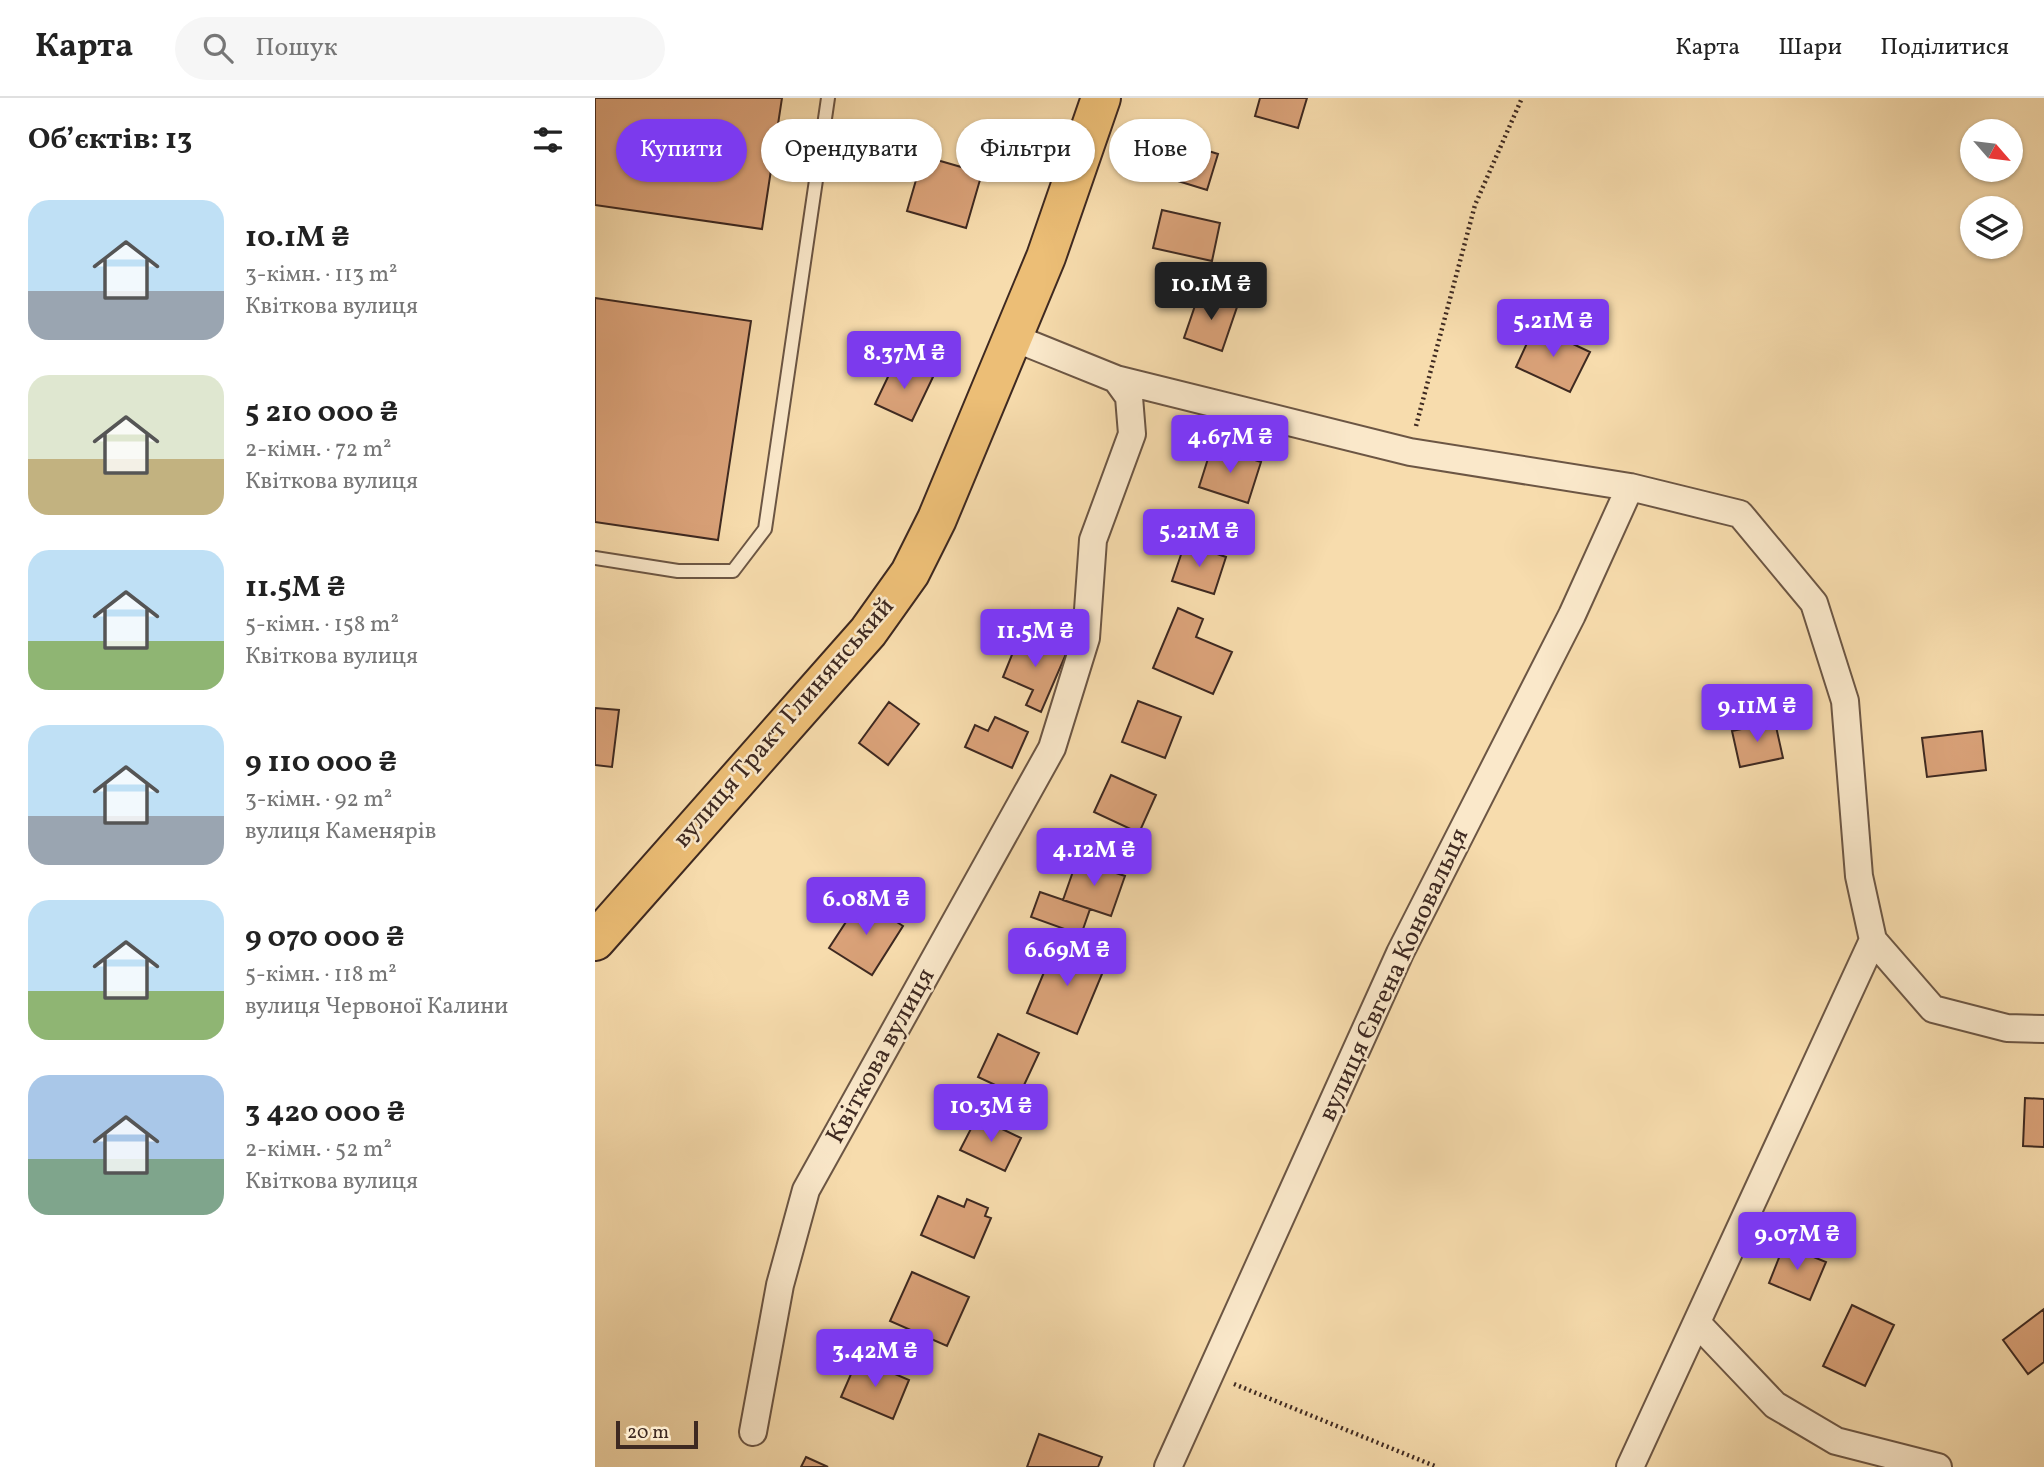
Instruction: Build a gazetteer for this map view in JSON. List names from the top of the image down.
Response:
{
  "streets": {
    "main road": ["вулиця Тракт Глинянський"],
    "street": ["вулиця Євгена Коновальця", "Квіткова вулиця"]
  },
  "scale_bar": "20 m",
  "north": "bottom right",
  "page": {
    "header": "Карта",
    "search": "Пошук",
    "nav": ["Карта", "Шари", "Поділитися"],
    "heading": "Об’єктів: 13",
    "chip": [
      "Купити",
      "Орендувати",
      "Фільтри",
      "Нове"
    ],
    "list": [
      {
        "name": "10.1M ₴",
        "note": "3-кімн. · 113 m² · Квіткова вулиця"
      },
      {
        "name": "5 210 000 ₴",
        "note": "2-кімн. · 72 m² · Квіткова вулиця"
      },
      {
        "name": "11.5M ₴",
        "note": "5-кімн. · 158 m² · Квіткова вулиця"
      },
      {
        "name": "9 110 000 ₴",
        "note": "3-кімн. · 92 m² · вулиця Каменярів"
      },
      {
        "name": "9 070 000 ₴",
        "note": "5-кімн. · 118 m² · вулиця Червоної Калини"
      },
      {
        "name": "3 420 000 ₴",
        "note": "2-кімн. · 52 m² · Квіткова вулиця"
      }
    ],
    "price": [
      "10.1M ₴",
      "5.21M ₴",
      "8.37M ₴",
      "4.67M ₴",
      "5.21M ₴",
      "11.5M ₴",
      "9.11M ₴",
      "4.12M ₴",
      "6.08M ₴",
      "6.69M ₴",
      "10.3M ₴",
      "9.07M ₴",
      "3.42M ₴"
    ],
    "scale": "20 m"
  }
}
